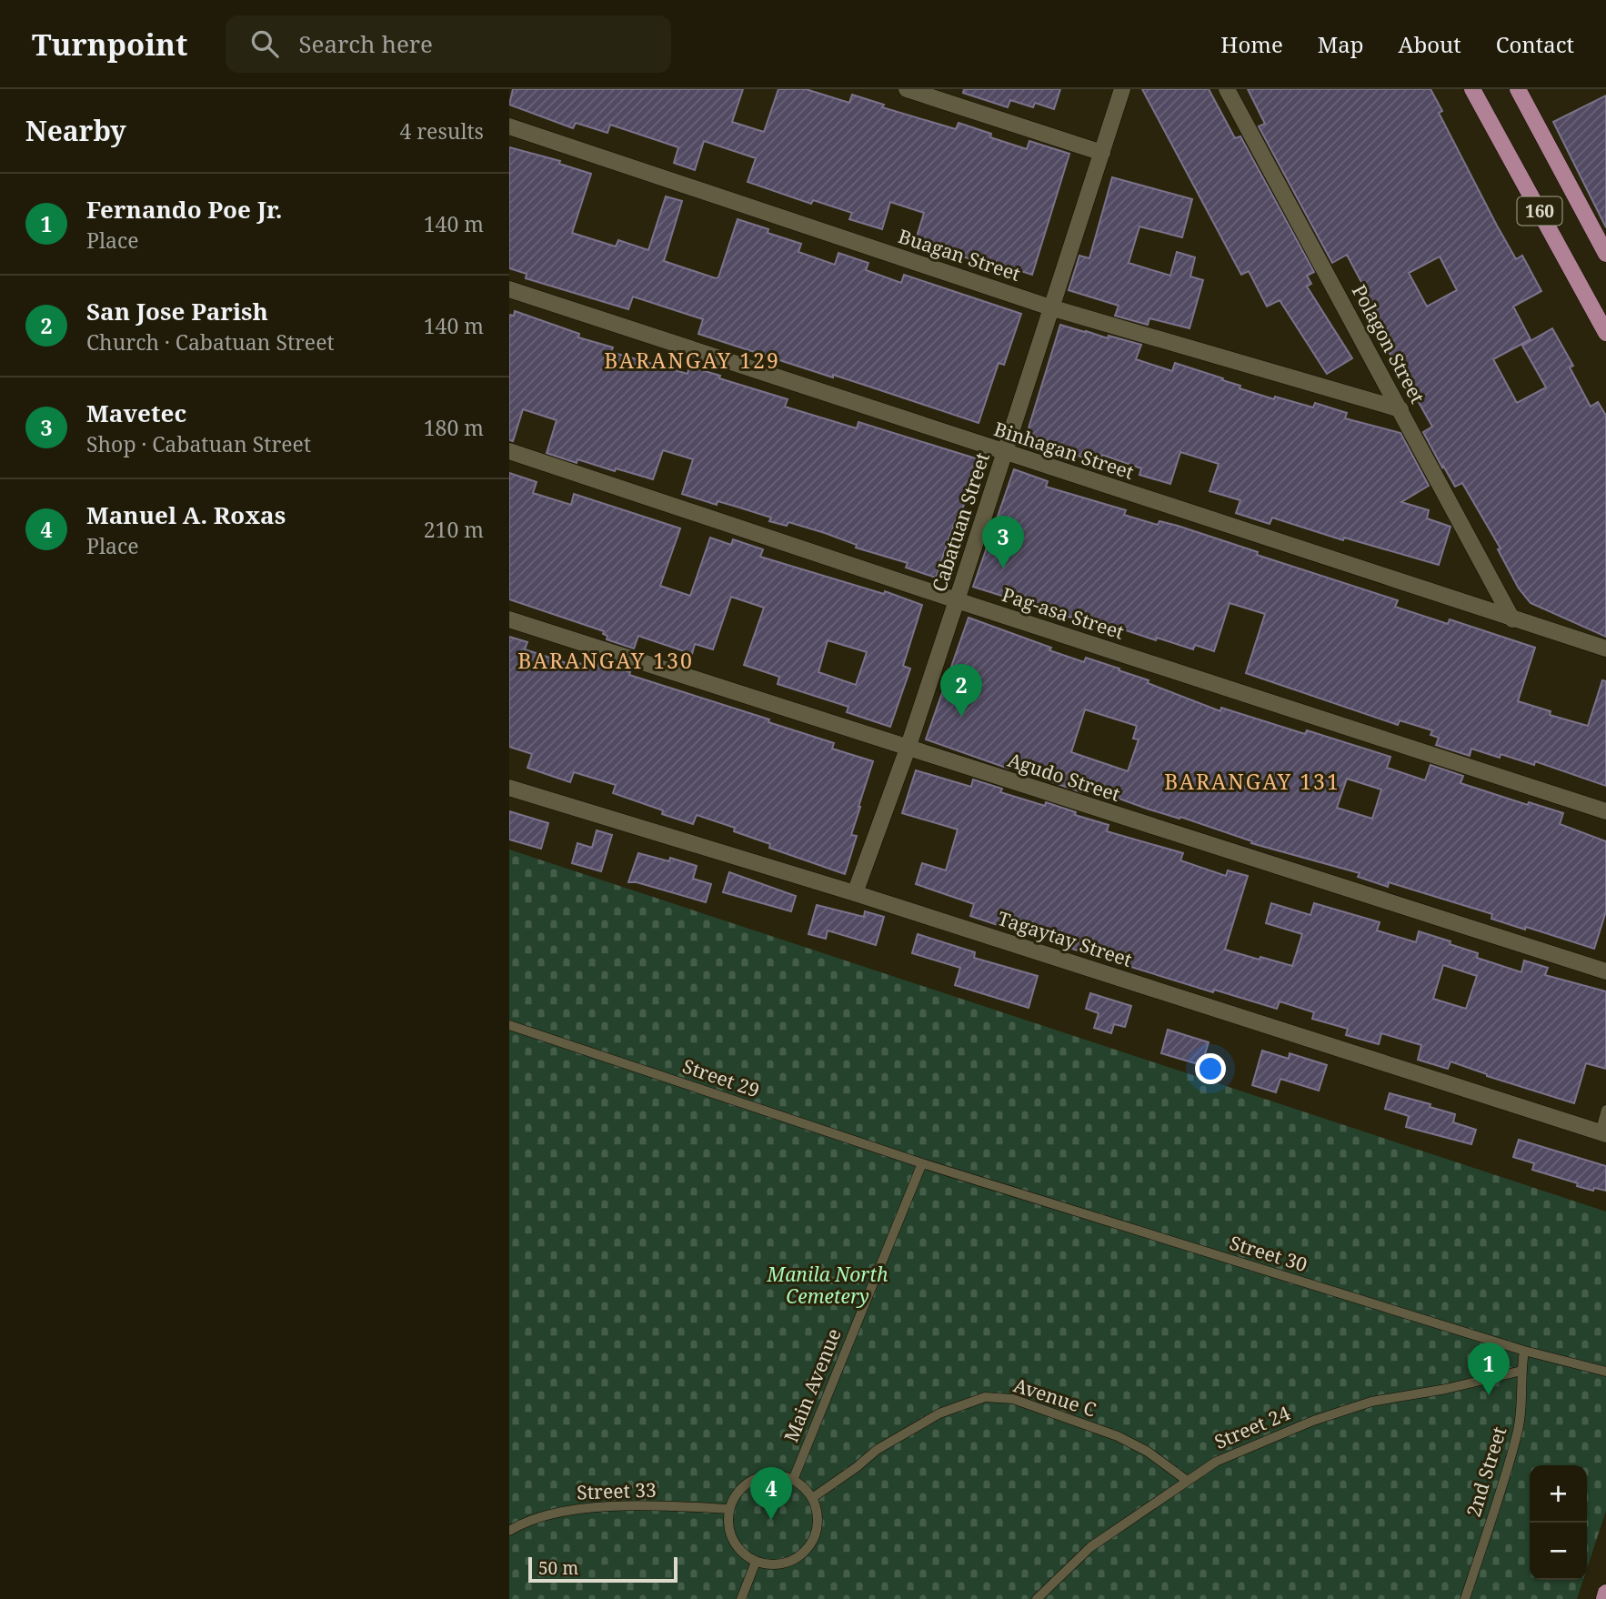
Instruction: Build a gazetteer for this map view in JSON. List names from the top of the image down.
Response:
{
  "streets": {
    "main road": ["160"],
    "street": [
      "Buagan Street",
      "Polagon Street",
      "Binhagan Street",
      "Cabatuan Street",
      "Pag-asa Street",
      "Agudo Street",
      "Tagaytay Street"
    ],
    "lane": [
      "Street 29",
      "Street 30",
      "Main Avenue",
      "Avenue C",
      "Street 24",
      "2nd Street",
      "Street 33"
    ]
  },
  "crossings": [
    ["Buagan Street", "Polagon Street"],
    ["Buagan Street", "Cabatuan Street"],
    ["Polagon Street", "Binhagan Street"],
    ["Binhagan Street", "Cabatuan Street"],
    ["Cabatuan Street", "Pag-asa Street"],
    ["Cabatuan Street", "Agudo Street"],
    ["Cabatuan Street", "Tagaytay Street"],
    ["Street 29", "Street 30"],
    ["Street 29", "Main Avenue"],
    ["Street 30", "Main Avenue"],
    ["Street 30", "2nd Street"],
    ["Main Avenue", "Avenue C"],
    ["Main Avenue", "Street 33"],
    ["Avenue C", "Street 24"],
    ["Avenue C", "Street 33"],
    ["Street 24", "2nd Street"]
  ],
  "districts": ["BARANGAY 129", "BARANGAY 130", "BARANGAY 131"],
  "parks": ["Manila North Cemetery"],
  "scale_bar": "50 m",
  "page": {
    "header": "Turnpoint",
    "search": "Search here",
    "nav": [
      "Home",
      "Map",
      "About",
      "Contact"
    ],
    "heading": ["Nearby", "4 results"],
    "list": [
      {
        "mark": "1",
        "name": "Fernando Poe Jr.",
        "note": "Place",
        "value": "140 m"
      },
      {
        "mark": "2",
        "name": "San Jose Parish",
        "note": "Church · Cabatuan Street",
        "value": "140 m"
      },
      {
        "mark": "3",
        "name": "Mavetec",
        "note": "Shop · Cabatuan Street",
        "value": "180 m"
      },
      {
        "mark": "4",
        "name": "Manuel A. Roxas",
        "note": "Place",
        "value": "210 m"
      }
    ],
    "pins": [
      "3",
      "2",
      "1",
      "4"
    ],
    "map_buttons": ["+", "−"],
    "scale": "50 m"
  }
}
